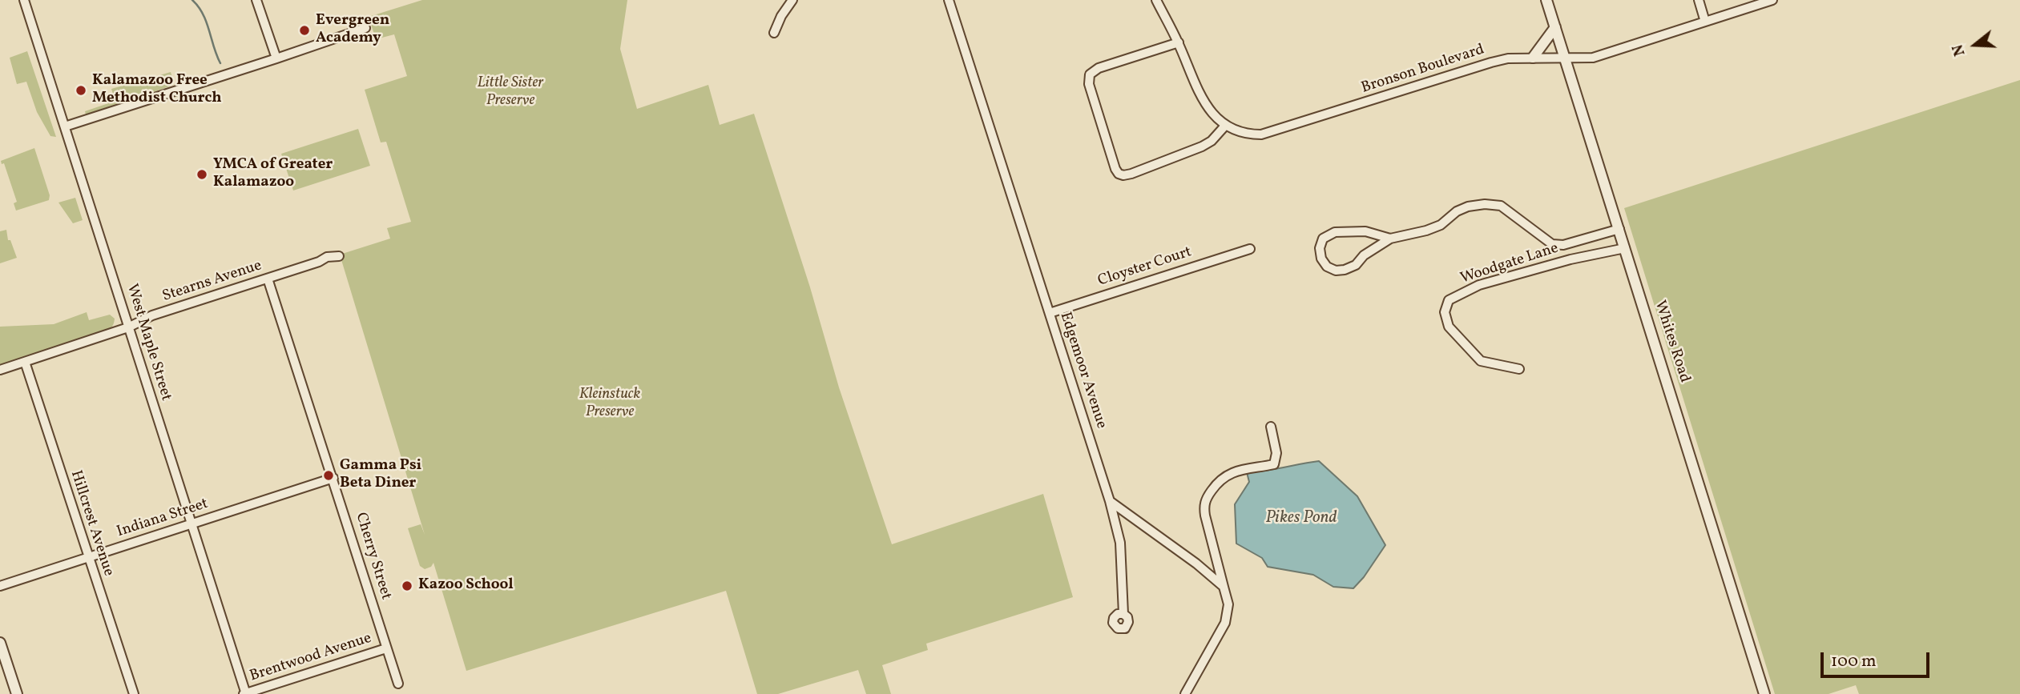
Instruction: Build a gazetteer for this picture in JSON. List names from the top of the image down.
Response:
{
  "streets": {
    "street": [
      "Bronson Boulevard",
      "Woodgate Lane",
      "Cloyster Court",
      "Stearns Avenue",
      "Whites Road",
      "West Maple Street",
      "Edgemoor Avenue",
      "Indiana Street",
      "Hillcrest Avenue",
      "Cherry Street",
      "Brentwood Avenue"
    ]
  },
  "crossings": [
    ["Bronson Boulevard", "Whites Road"],
    ["Woodgate Lane", "Whites Road"],
    ["Cloyster Court", "Edgemoor Avenue"],
    ["Stearns Avenue", "West Maple Street"],
    ["Stearns Avenue", "Hillcrest Avenue"],
    ["Stearns Avenue", "Cherry Street"],
    ["West Maple Street", "Indiana Street"],
    ["West Maple Street", "Brentwood Avenue"],
    ["Indiana Street", "Hillcrest Avenue"],
    ["Indiana Street", "Cherry Street"],
    ["Cherry Street", "Brentwood Avenue"]
  ],
  "water": ["Pikes Pond"],
  "parks": ["Little Sister Preserve", "Kleinstuck Preserve"],
  "places": [
    "Evergreen Academy",
    "Kalamazoo Free Methodist Church",
    "YMCA of Greater Kalamazoo",
    "Gamma Psi Beta Diner",
    "Kazoo School"
  ],
  "scale_bar": "100 m",
  "north": "left"
}
